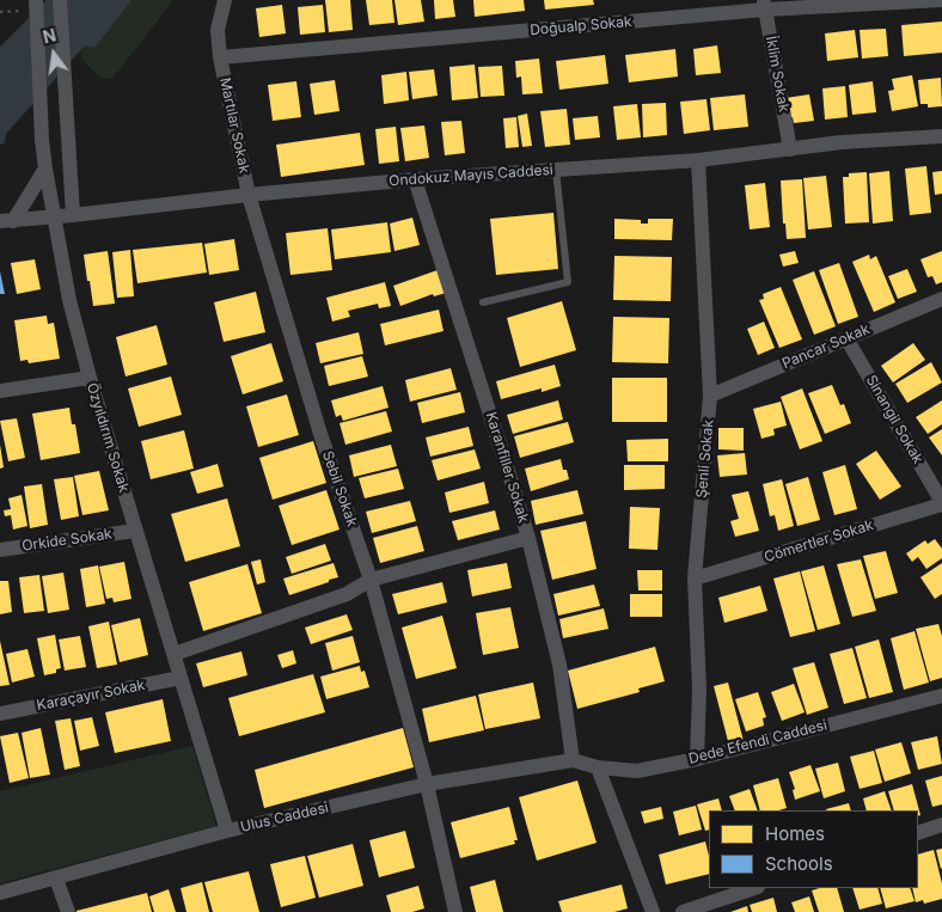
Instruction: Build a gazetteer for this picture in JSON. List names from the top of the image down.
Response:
{
  "streets": {
    "street": [
      "Doğualp Sokak",
      "İklim Sokak",
      "Martılar Sokak",
      "Ondokuz Mayıs Caddesi",
      "Pancar Sokak",
      "Sinangil Sokak",
      "Özyıldırım Sokak",
      "Şenli Sokak",
      "Karanfiller Sokak",
      "Sebil Sokak",
      "Orkide Sokak",
      "Cömertler Sokak",
      "Karaçayır Sokak",
      "Dede Efendi Caddesi",
      "Ulus Caddesi"
    ]
  },
  "crossings": [
    ["Doğualp Sokak", "İklim Sokak"],
    ["Doğualp Sokak", "Martılar Sokak"],
    ["İklim Sokak", "Ondokuz Mayıs Caddesi"],
    ["Martılar Sokak", "Ondokuz Mayıs Caddesi"],
    ["Martılar Sokak", "Sebil Sokak"],
    ["Ondokuz Mayıs Caddesi", "Özyıldırım Sokak"],
    ["Ondokuz Mayıs Caddesi", "Şenli Sokak"],
    ["Ondokuz Mayıs Caddesi", "Karanfiller Sokak"],
    ["Ondokuz Mayıs Caddesi", "Sebil Sokak"],
    ["Pancar Sokak", "Sinangil Sokak"],
    ["Pancar Sokak", "Şenli Sokak"],
    ["Sinangil Sokak", "Cömertler Sokak"],
    ["Özyıldırım Sokak", "Orkide Sokak"],
    ["Özyıldırım Sokak", "Karaçayır Sokak"],
    ["Özyıldırım Sokak", "Ulus Caddesi"],
    ["Şenli Sokak", "Cömertler Sokak"],
    ["Şenli Sokak", "Dede Efendi Caddesi"],
    ["Karanfiller Sokak", "Dede Efendi Caddesi"],
    ["Karanfiller Sokak", "Ulus Caddesi"],
    ["Sebil Sokak", "Ulus Caddesi"],
    ["Dede Efendi Caddesi", "Ulus Caddesi"]
  ],
  "legend": ["Homes", "Schools"],
  "north": "top"
}
